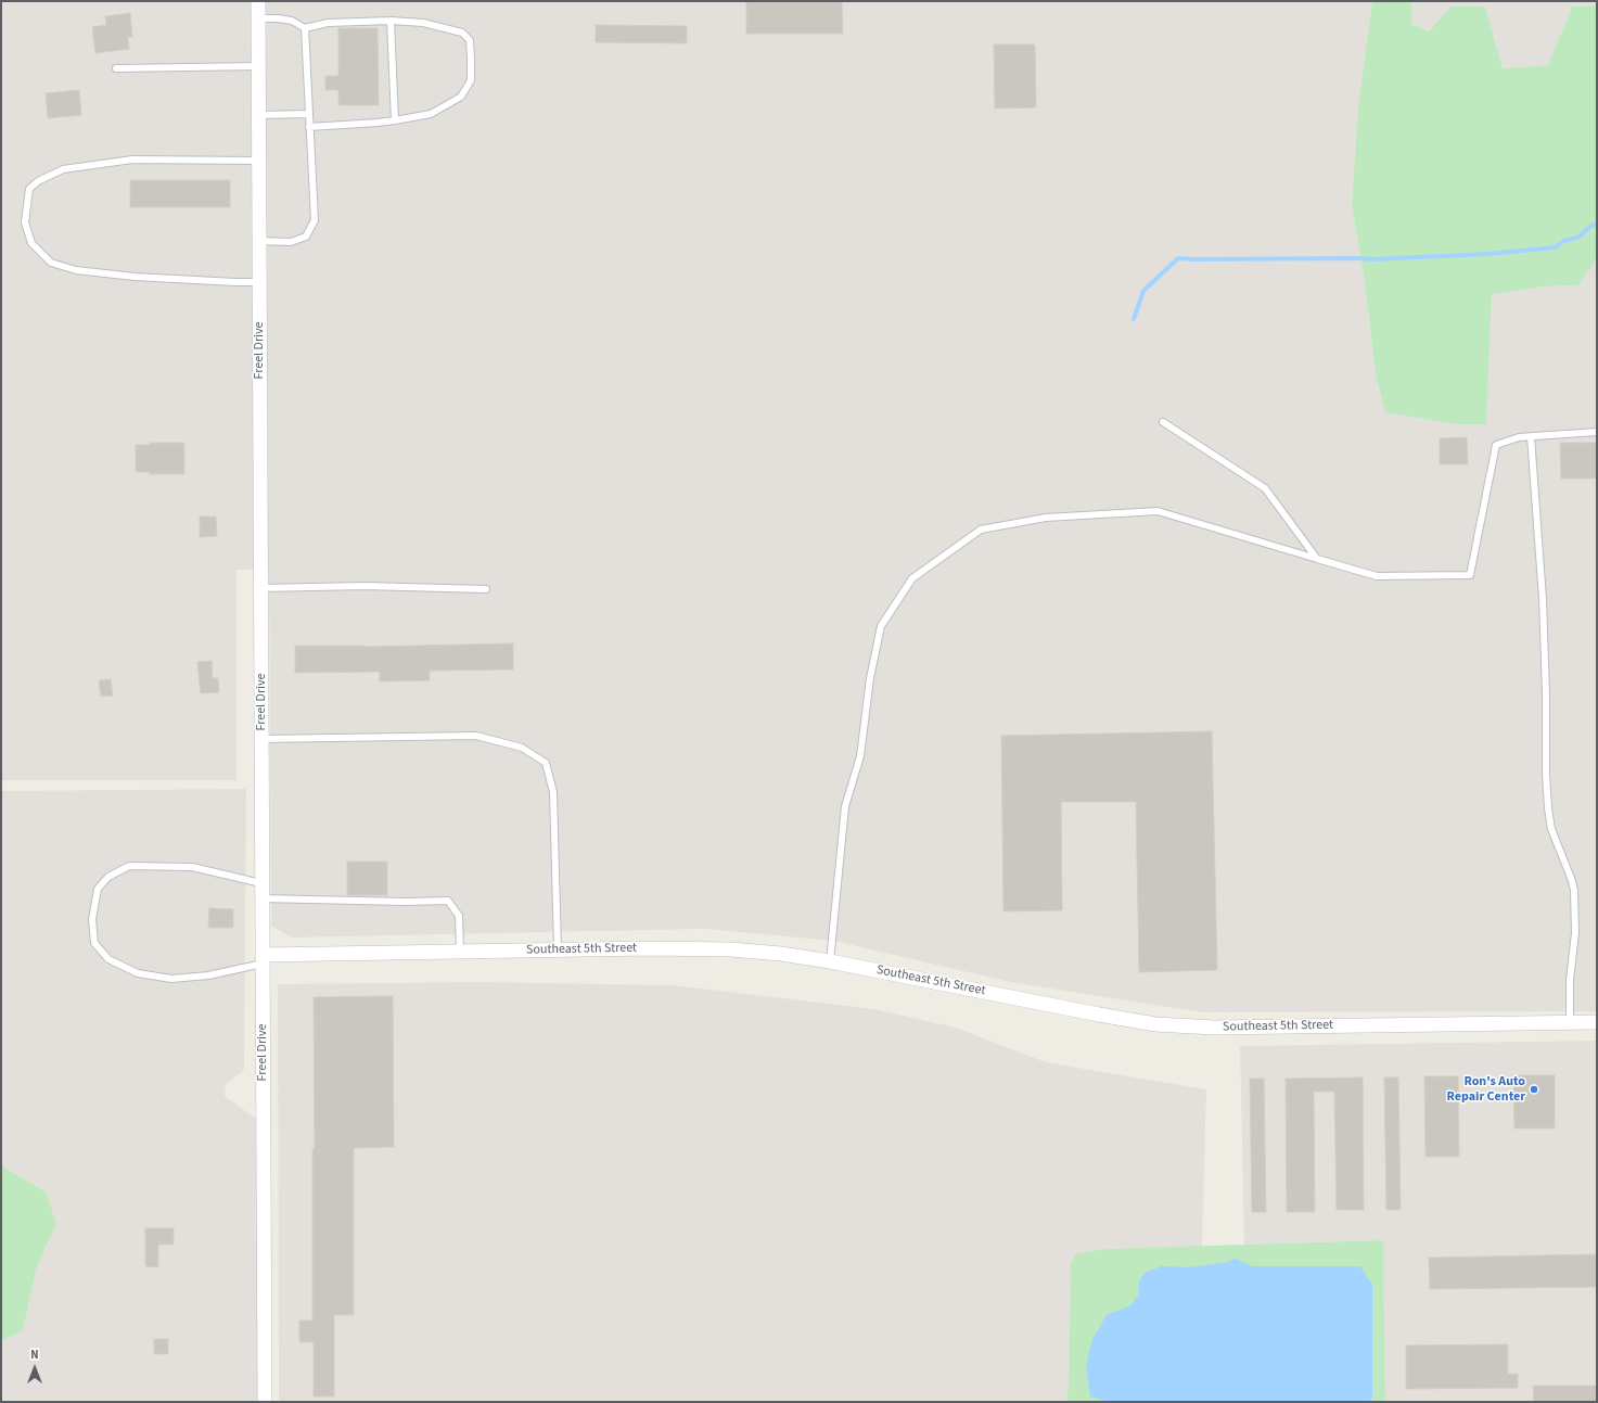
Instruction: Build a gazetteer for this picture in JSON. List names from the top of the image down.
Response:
{
  "streets": {
    "street": ["Freel Drive", "Southeast 5th Street"]
  },
  "crossings": [
    ["Freel Drive", "Southeast 5th Street"]
  ],
  "places": ["Ron's Auto Repair Center"],
  "north": "top"
}
